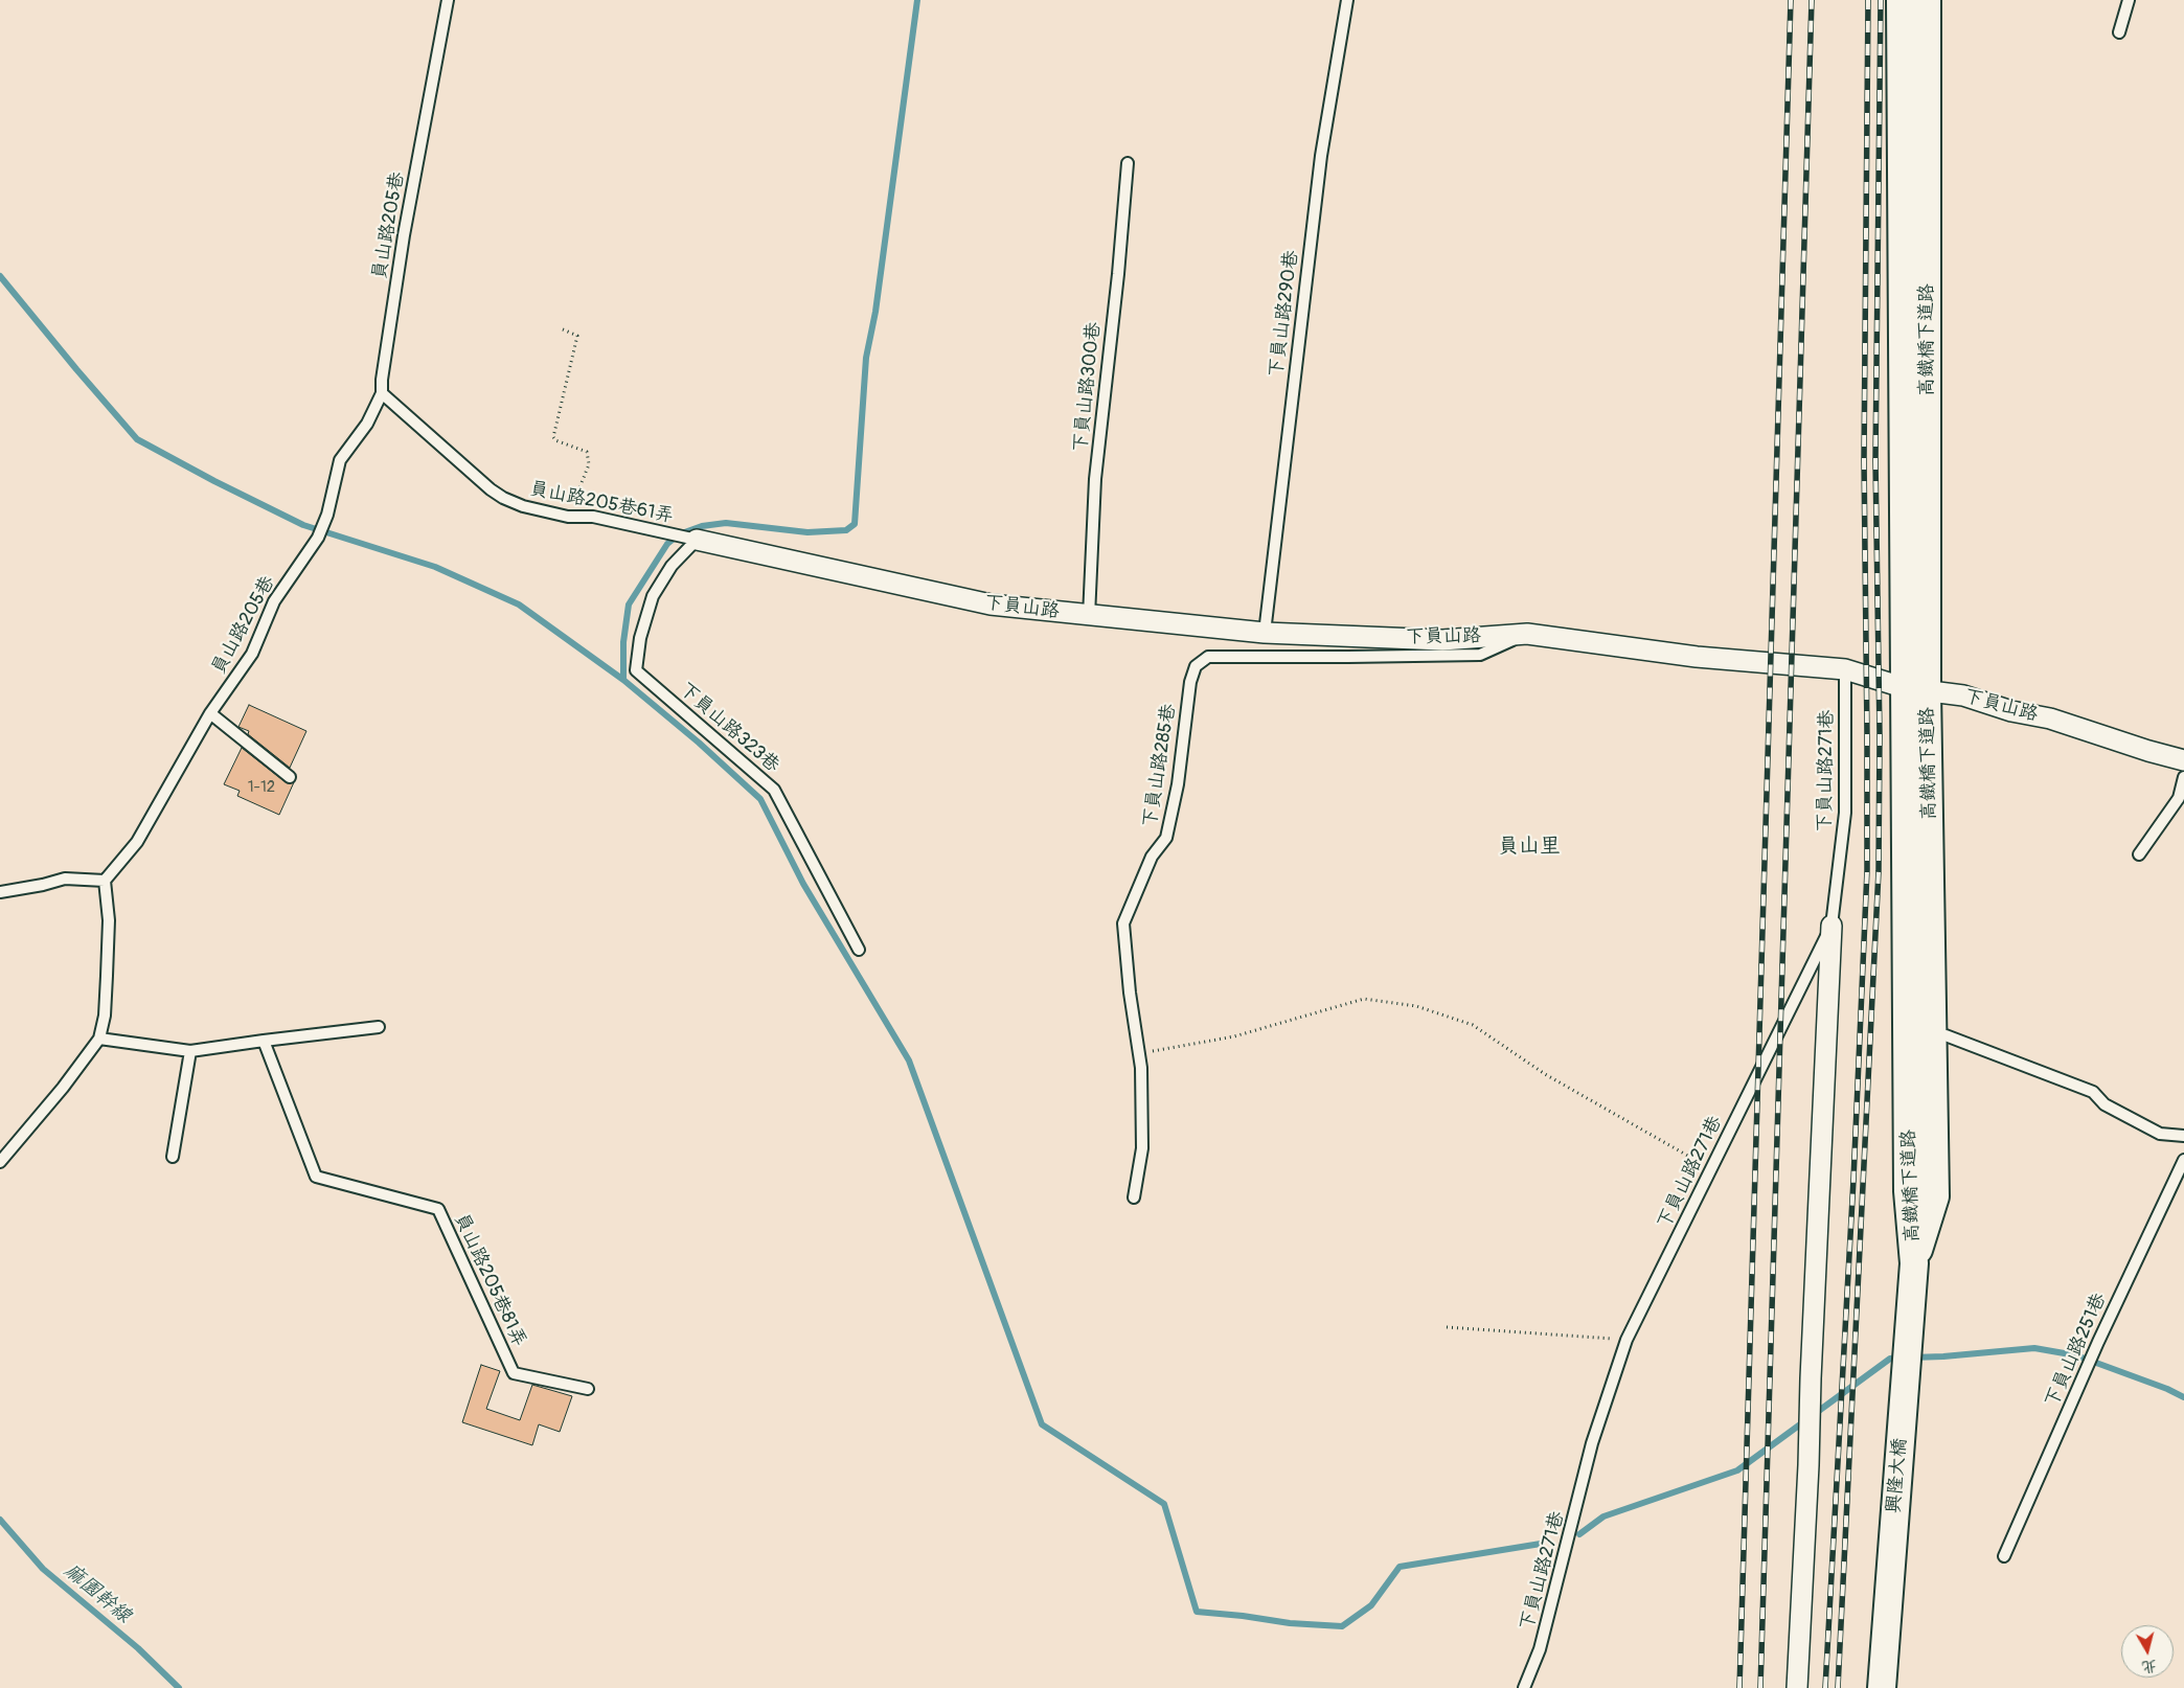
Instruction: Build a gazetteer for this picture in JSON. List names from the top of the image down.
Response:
{
  "streets": {
    "street": ["高鐵橋下道路", "下員山路", "興隆大橋"],
    "lane": [
      "員山路205巷",
      "下員山路290巷",
      "下員山路300巷",
      "員山路205巷61弄",
      "下員山路323巷",
      "下員山路285巷",
      "下員山路271巷",
      "員山路205巷81弄",
      "下員山路251巷"
    ]
  },
  "crossings": [
    ["員山路205巷", "員山路205巷61弄"],
    ["下員山路290巷", "下員山路"],
    ["高鐵橋下道路", "下員山路"],
    ["高鐵橋下道路", "興隆大橋"],
    ["下員山路300巷", "下員山路"],
    ["員山路205巷61弄", "下員山路"],
    ["員山路205巷61弄", "下員山路323巷"],
    ["下員山路", "下員山路323巷"],
    ["下員山路", "下員山路285巷"],
    ["下員山路", "下員山路271巷"]
  ],
  "districts": ["員山里"],
  "water": ["麻園幹線"],
  "house_numbers": ["1-12"],
  "north": "bottom"
}
